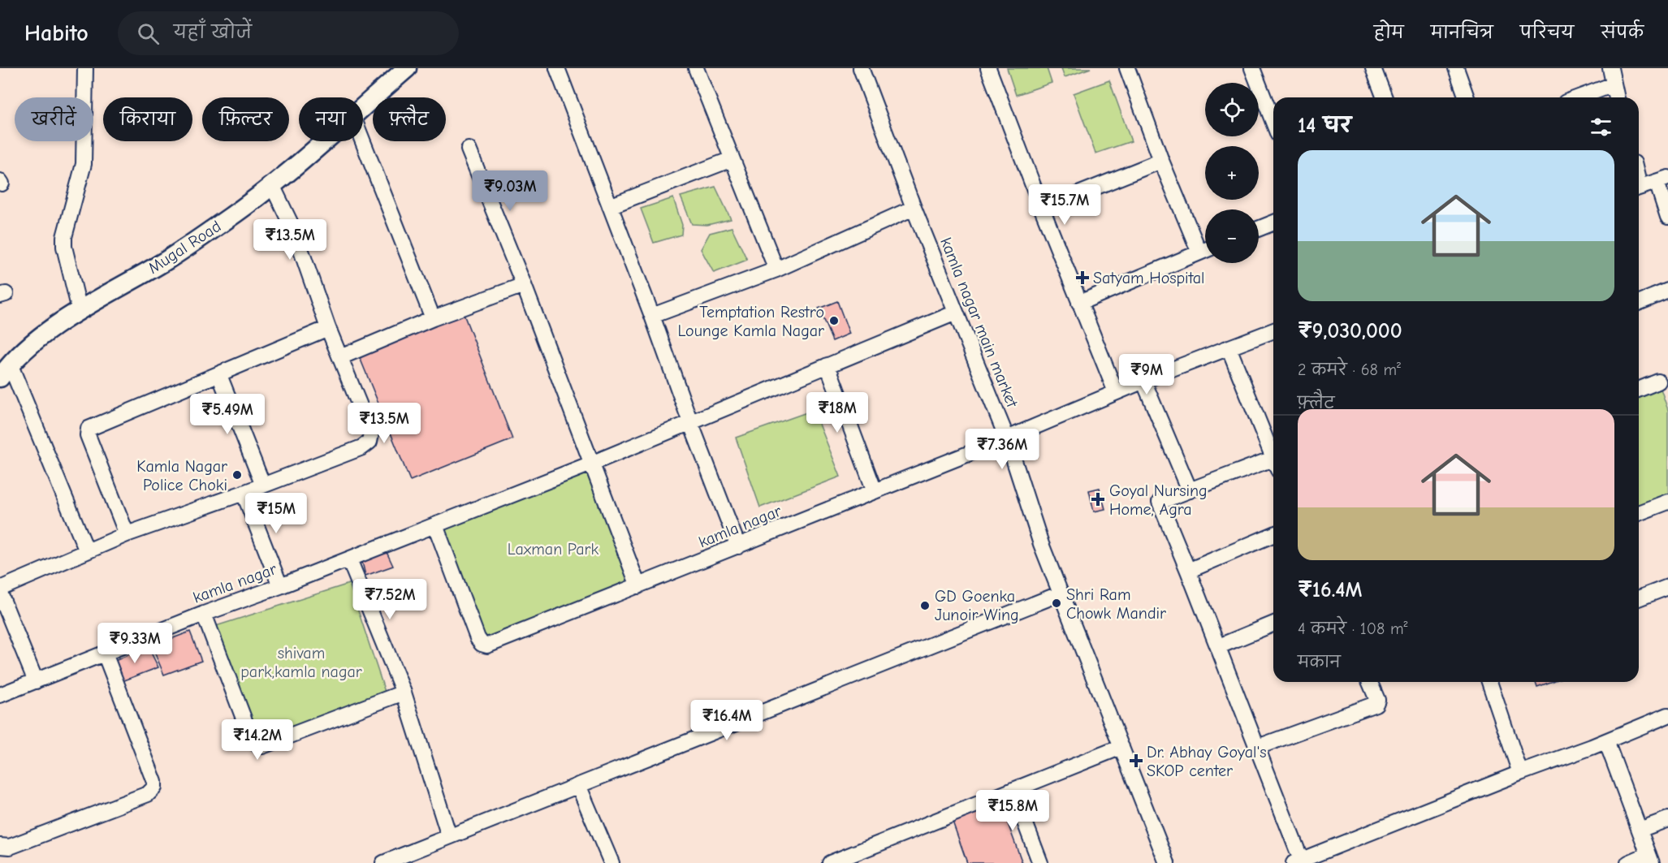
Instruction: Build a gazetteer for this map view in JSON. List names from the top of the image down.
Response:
{
  "streets": {
    "street": ["Mugal Road", "kamla nagar main market", "kamla nagar"]
  },
  "crossings": [
    ["kamla nagar main market", "kamla nagar"]
  ],
  "parks": ["Laxman Park", "shivam park,kamla nagar"],
  "places": {
    "health": ["Satyam Hospital", "Goyal Nursing Home, Agra", "Dr. Abhay Goyal's SKOP center"],
    "other": [
      "Temptation Restro Lounge Kamla Nagar",
      "Kamla Nagar Police Choki",
      "Shri Ram Chowk Mandir",
      "GD Goenka Junoir Wing"
    ]
  },
  "page": {
    "header": "Habito",
    "search": "यहाँ खोजें",
    "nav": [
      "होम",
      "मानचित्र",
      "परिचय",
      "संपर्क"
    ],
    "map_buttons": ["+", "−"],
    "chip": [
      "खरीदें",
      "किराया",
      "फ़िल्टर",
      "नया",
      "फ़्लैट"
    ],
    "heading": "14 घर",
    "list": [
      {
        "name": "₹9,030,000",
        "note": "2 कमरे · 68 m² · फ़्लैट"
      },
      {
        "name": "₹16.4M",
        "note": "4 कमरे · 108 m² · मकान"
      }
    ],
    "price": [
      "₹9.03M",
      "₹15.7M",
      "₹13.5M",
      "₹9M",
      "₹18M",
      "₹5.49M",
      "₹13.5M",
      "₹7.36M",
      "₹15M",
      "₹7.52M",
      "₹9.33M",
      "₹16.4M",
      "₹14.2M",
      "₹15.8M"
    ]
  }
}
